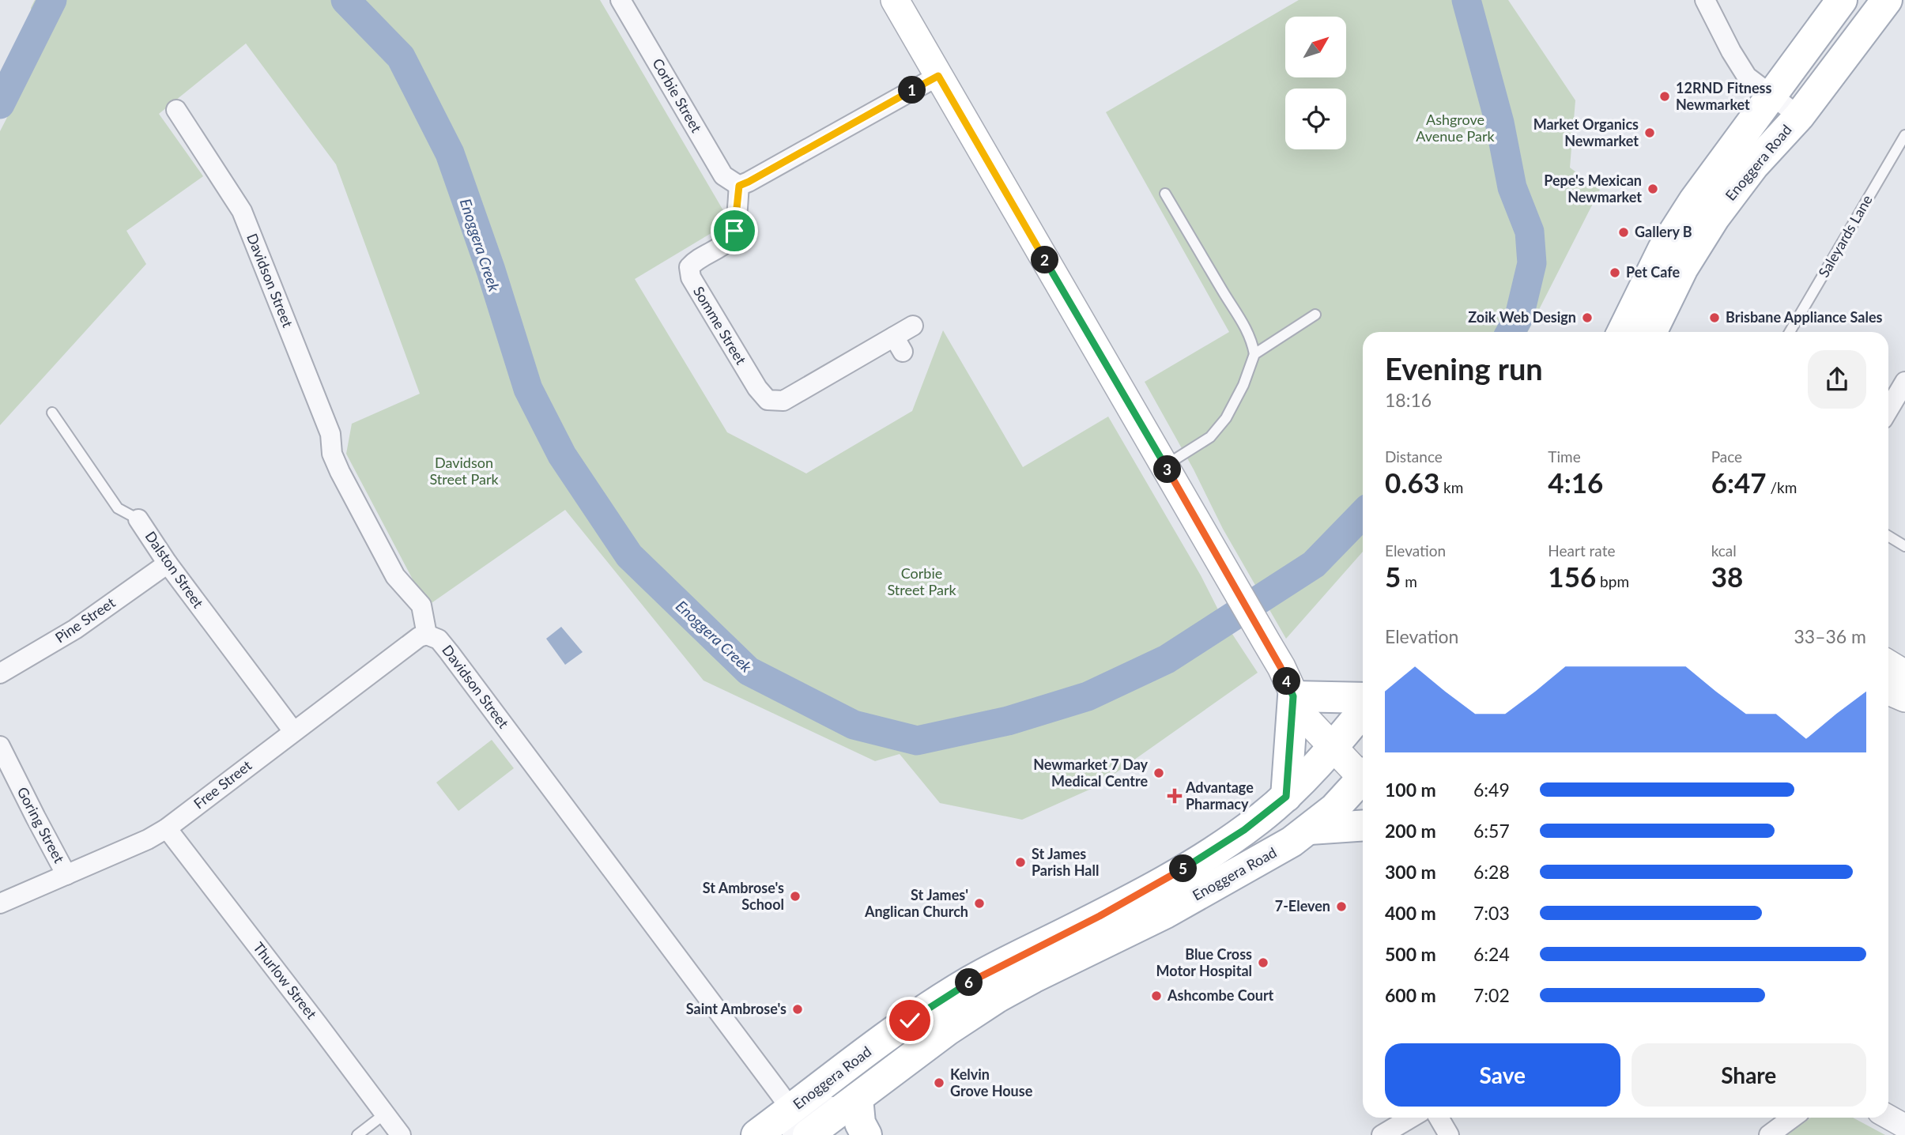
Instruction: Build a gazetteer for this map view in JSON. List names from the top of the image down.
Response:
{
  "streets": {
    "main road": ["Enoggera Road"],
    "street": [
      "Corbie Street",
      "Davidson Street",
      "Somme Street",
      "Dalston Street",
      "Pine Street",
      "Free Street",
      "Goring Street",
      "Thurlow Street"
    ],
    "lane": ["Saleyards Lane"]
  },
  "crossings": [
    ["Corbie Street", "Somme Street"],
    ["Enoggera Road", "Davidson Street"],
    ["Davidson Street", "Free Street"],
    ["Dalston Street", "Pine Street"],
    ["Dalston Street", "Free Street"],
    ["Free Street", "Goring Street"],
    ["Free Street", "Thurlow Street"]
  ],
  "water": ["Enoggera Creek"],
  "parks": ["Ashgrove Avenue Park", "Davidson Street Park", "Corbie Street Park"],
  "places": {
    "other": [
      "12RND Fitness Newmarket",
      "Market Organics Newmarket",
      "Pepe's Mexican Newmarket",
      "Gallery B",
      "Pet Cafe",
      "Zoik Web Design",
      "Brisbane Appliance Sales",
      "Newmarket 7 Day Medical Centre",
      "St James Parish Hall",
      "St Ambrose's School",
      "St James' Anglican Church",
      "7-Eleven",
      "Blue Cross Motor Hospital",
      "Ashcombe Court",
      "Saint Ambrose's",
      "Kelvin Grove House"
    ],
    "health": ["Advantage Pharmacy"]
  },
  "north": "top right",
  "page": {
    "pins": [
      "1",
      "2",
      "3",
      "4",
      "5",
      "6"
    ],
    "heading": ["Evening run", "18:16"],
    "stats": [
      ["Distance", "0.63 km"],
      ["Time", "4:16"],
      ["Pace", "6:47 /km"],
      ["Elevation", "5 m"],
      ["Heart rate", "156 bpm"],
      ["kcal", "38"]
    ],
    "chart": ["Elevation", "33–36 m"],
    "list": [
      {
        "name": "100 m",
        "note": "6:49"
      },
      {
        "name": "200 m",
        "note": "6:57"
      },
      {
        "name": "300 m",
        "note": "6:28"
      },
      {
        "name": "400 m",
        "note": "7:03"
      },
      {
        "name": "500 m",
        "note": "6:24"
      },
      {
        "name": "600 m",
        "note": "7:02"
      }
    ],
    "buttons": ["Save", "Share"]
  }
}
